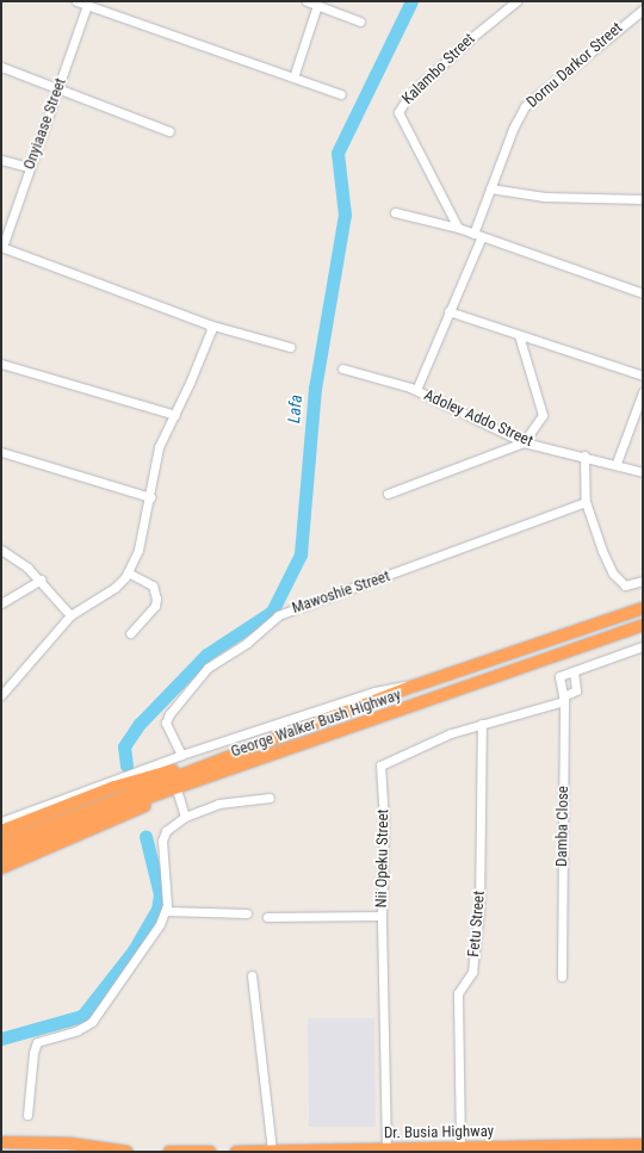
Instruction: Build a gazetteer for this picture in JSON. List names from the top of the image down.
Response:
{
  "streets": {
    "highway": ["George Walker Bush Highway", "Dr. Busia Highway"],
    "street": [
      "Dornu Darkor Street",
      "Kalambo Street",
      "Onyiaase Street",
      "Adoley Addo Street",
      "Mawoshie Street",
      "Damba Close",
      "Nii Opeku Street",
      "Fetu Street"
    ]
  },
  "crossings": [
    ["Dornu Darkor Street", "Adoley Addo Street"],
    ["Mawoshie Street", "George Walker Bush Highway"],
    ["Damba Close", "Nii Opeku Street"],
    ["Nii Opeku Street", "Fetu Street"],
    ["Nii Opeku Street", "Dr. Busia Highway"],
    ["Fetu Street", "Dr. Busia Highway"]
  ],
  "water": ["Lafa"]
}
